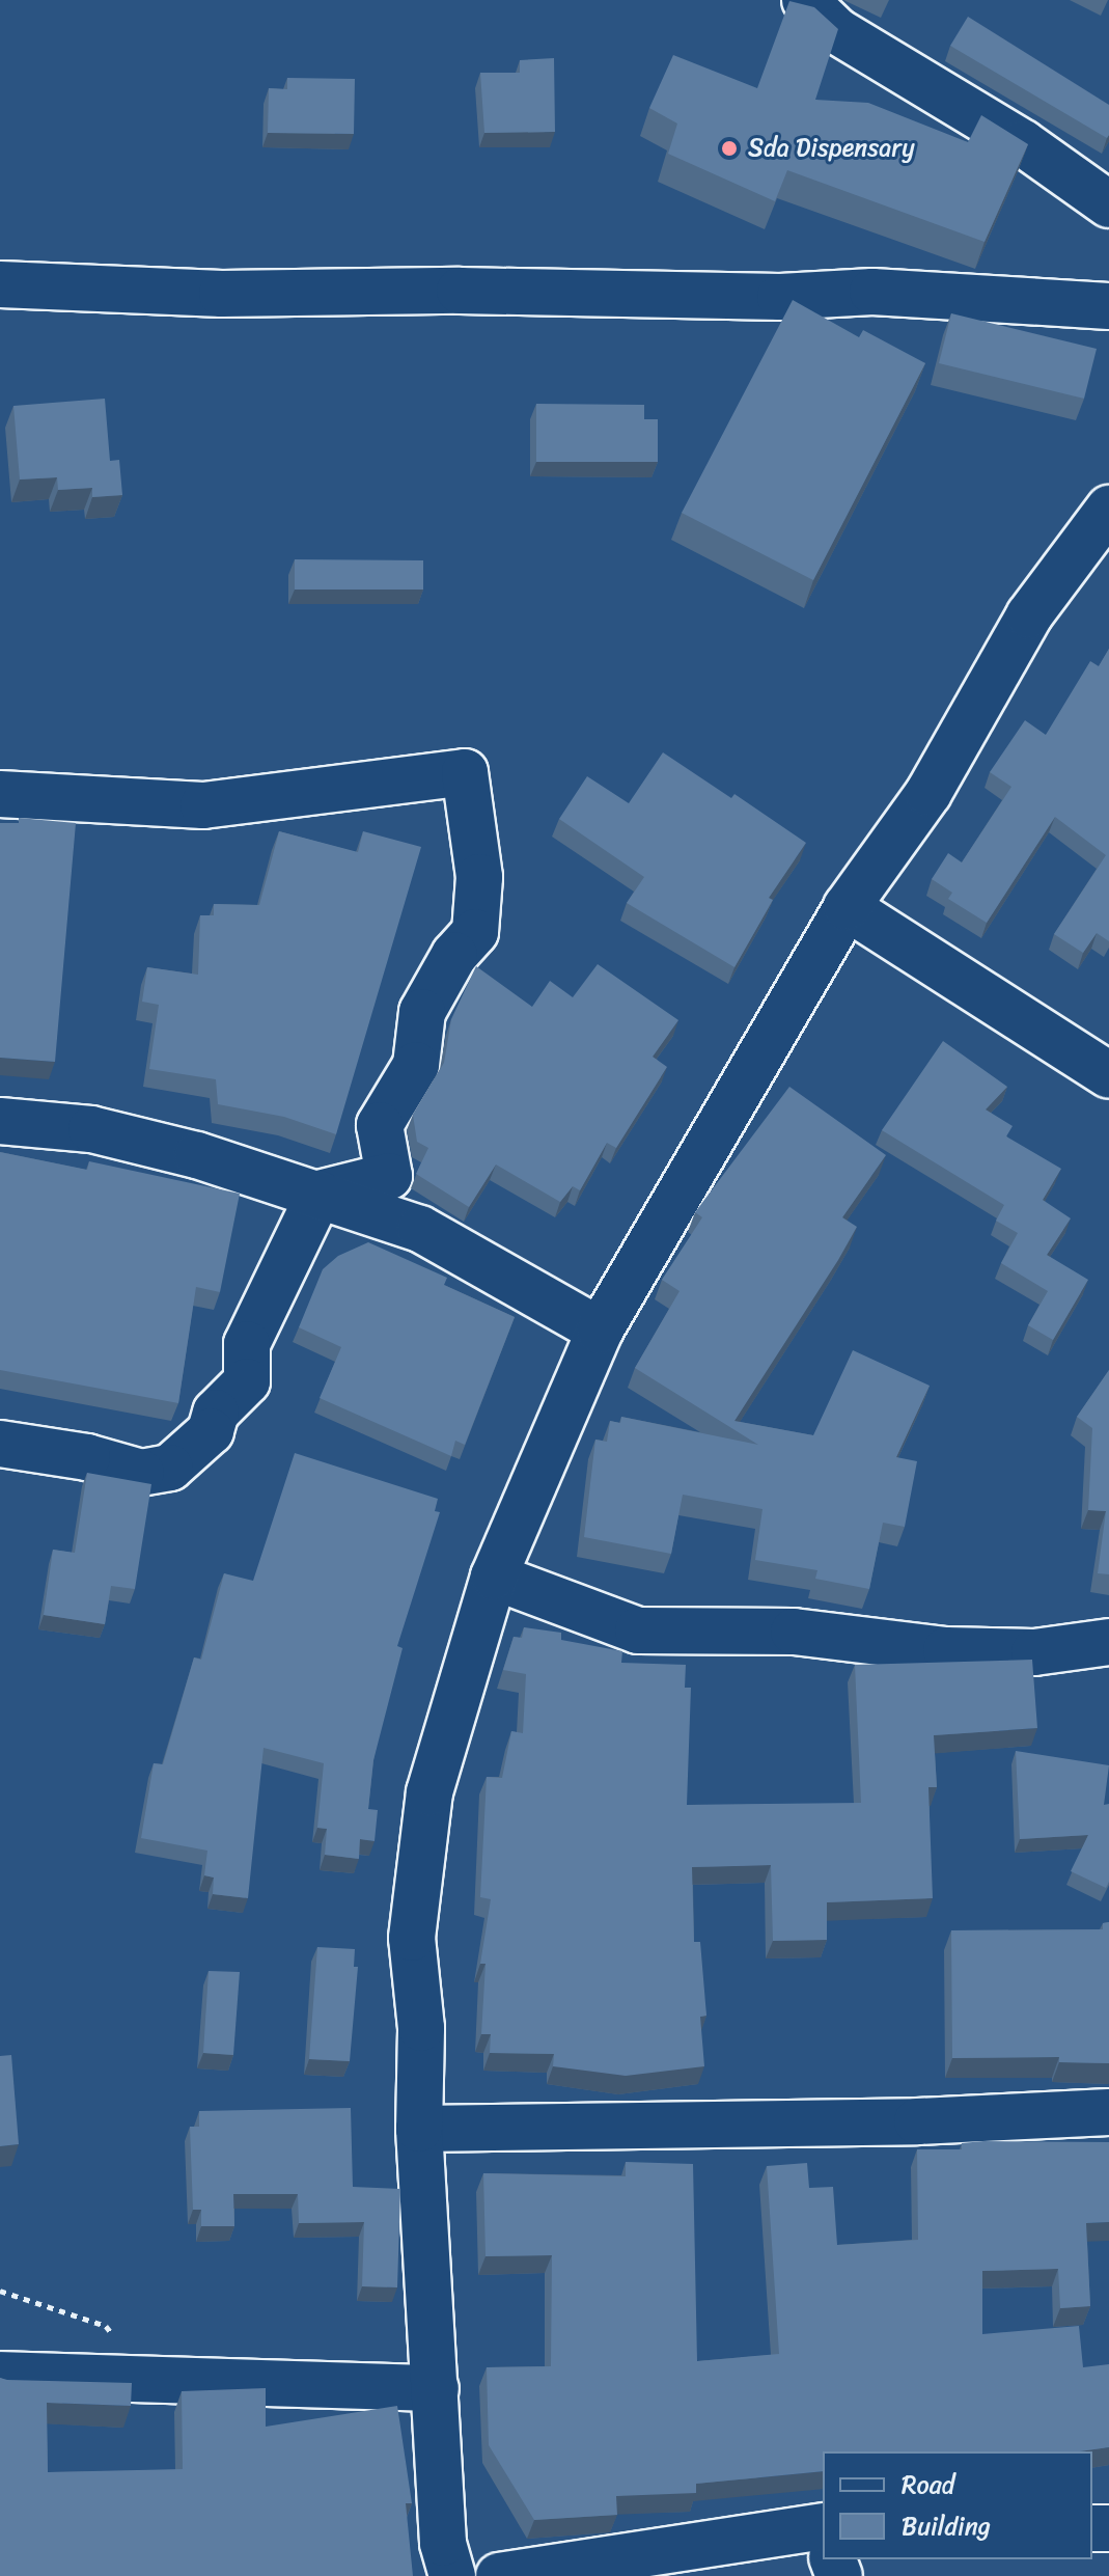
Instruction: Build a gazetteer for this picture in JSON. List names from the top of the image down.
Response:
{
  "places": ["Sda Dispensary"],
  "legend": ["Road", "Building"]
}
